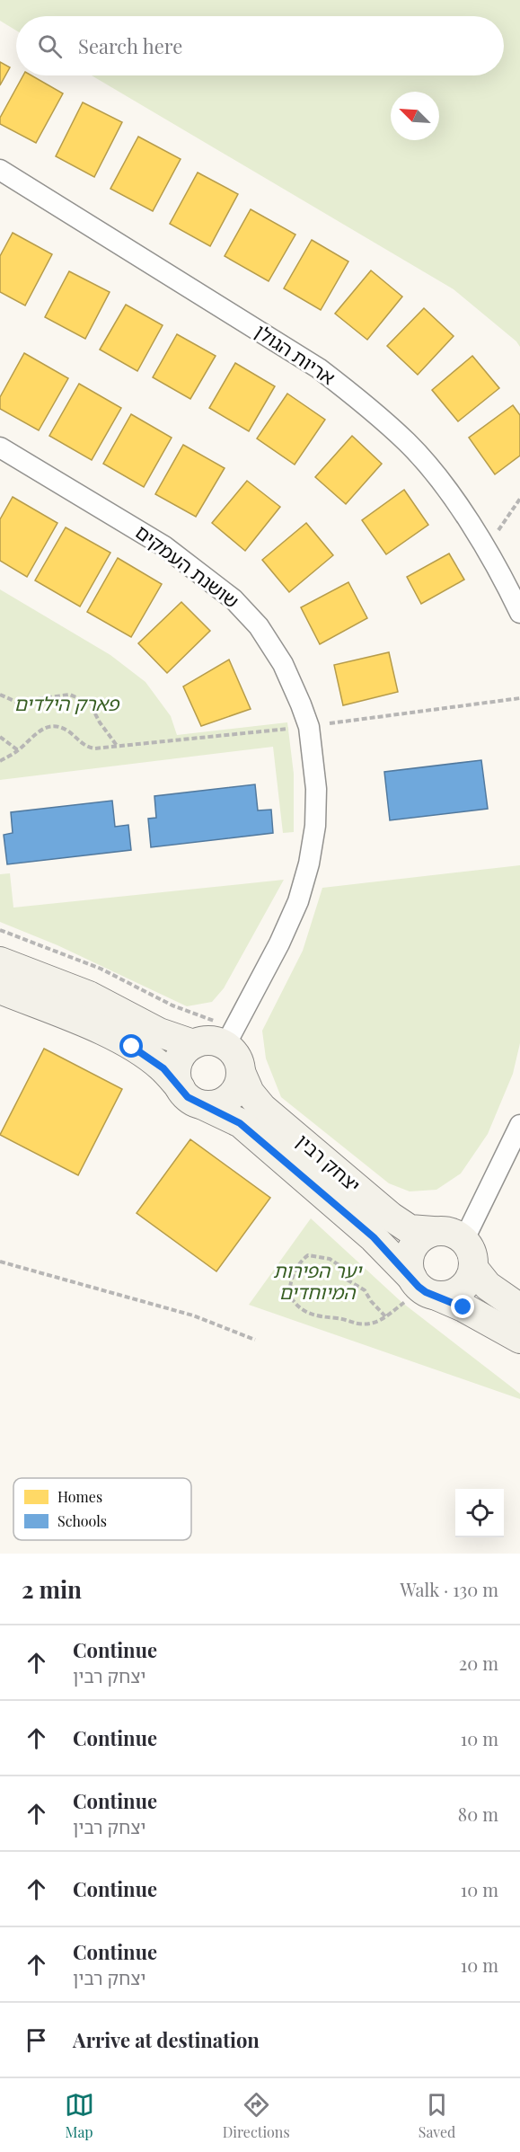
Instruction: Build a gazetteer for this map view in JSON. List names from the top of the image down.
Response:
{
  "streets": {
    "main road": ["יצחק רבין"],
    "street": ["אריות הגולן", "שושנת העמקים"]
  },
  "crossings": [
    ["שושנת העמקים", "יצחק רבין"]
  ],
  "parks": ["פארק הילדים", "יער הפירות המיוחדים"],
  "legend": ["Homes", "Schools"],
  "north": "top left",
  "page": {
    "search": "Search here",
    "heading": ["2 min", "Walk · 130 m"],
    "list": [
      ["Continue", "יצחק רבין", "20 m"],
      ["Continue", "10 m"],
      ["Continue", "יצחק רבין", "80 m"],
      ["Continue", "10 m"],
      ["Continue", "יצחק רבין", "10 m"],
      "Arrive at destination"
    ],
    "nav": ["Map", "Directions", "Saved"]
  }
}
